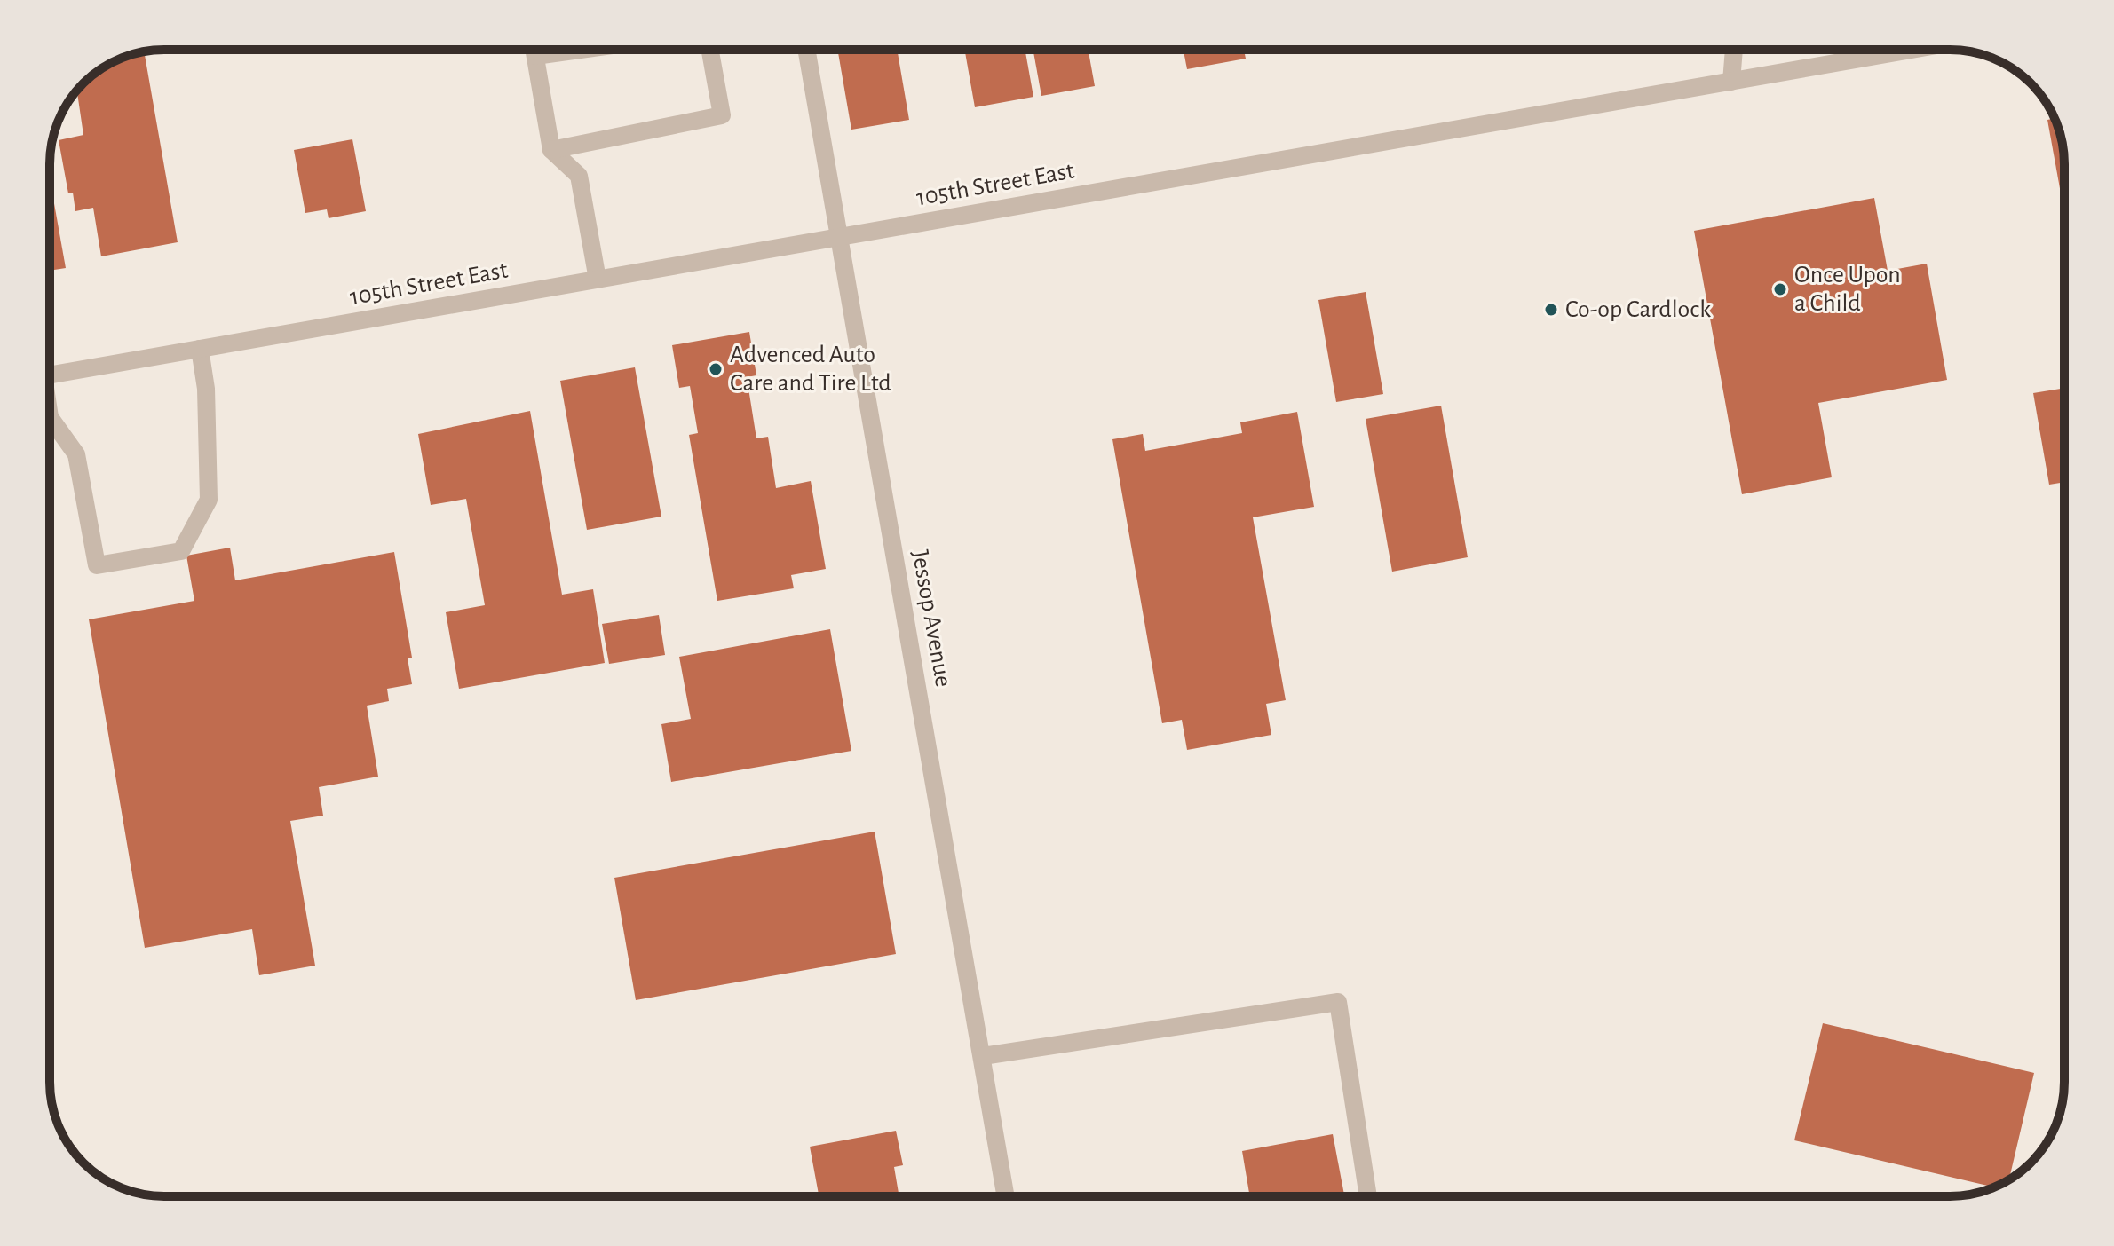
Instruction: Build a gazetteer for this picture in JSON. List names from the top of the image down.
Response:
{
  "streets": {
    "street": ["105th Street East", "Jessop Avenue"]
  },
  "crossings": [
    ["105th Street East", "Jessop Avenue"]
  ],
  "places": ["Once Upon a Child", "Co-op Cardlock", "Advenced Auto Care and Tire Ltd"]
}
